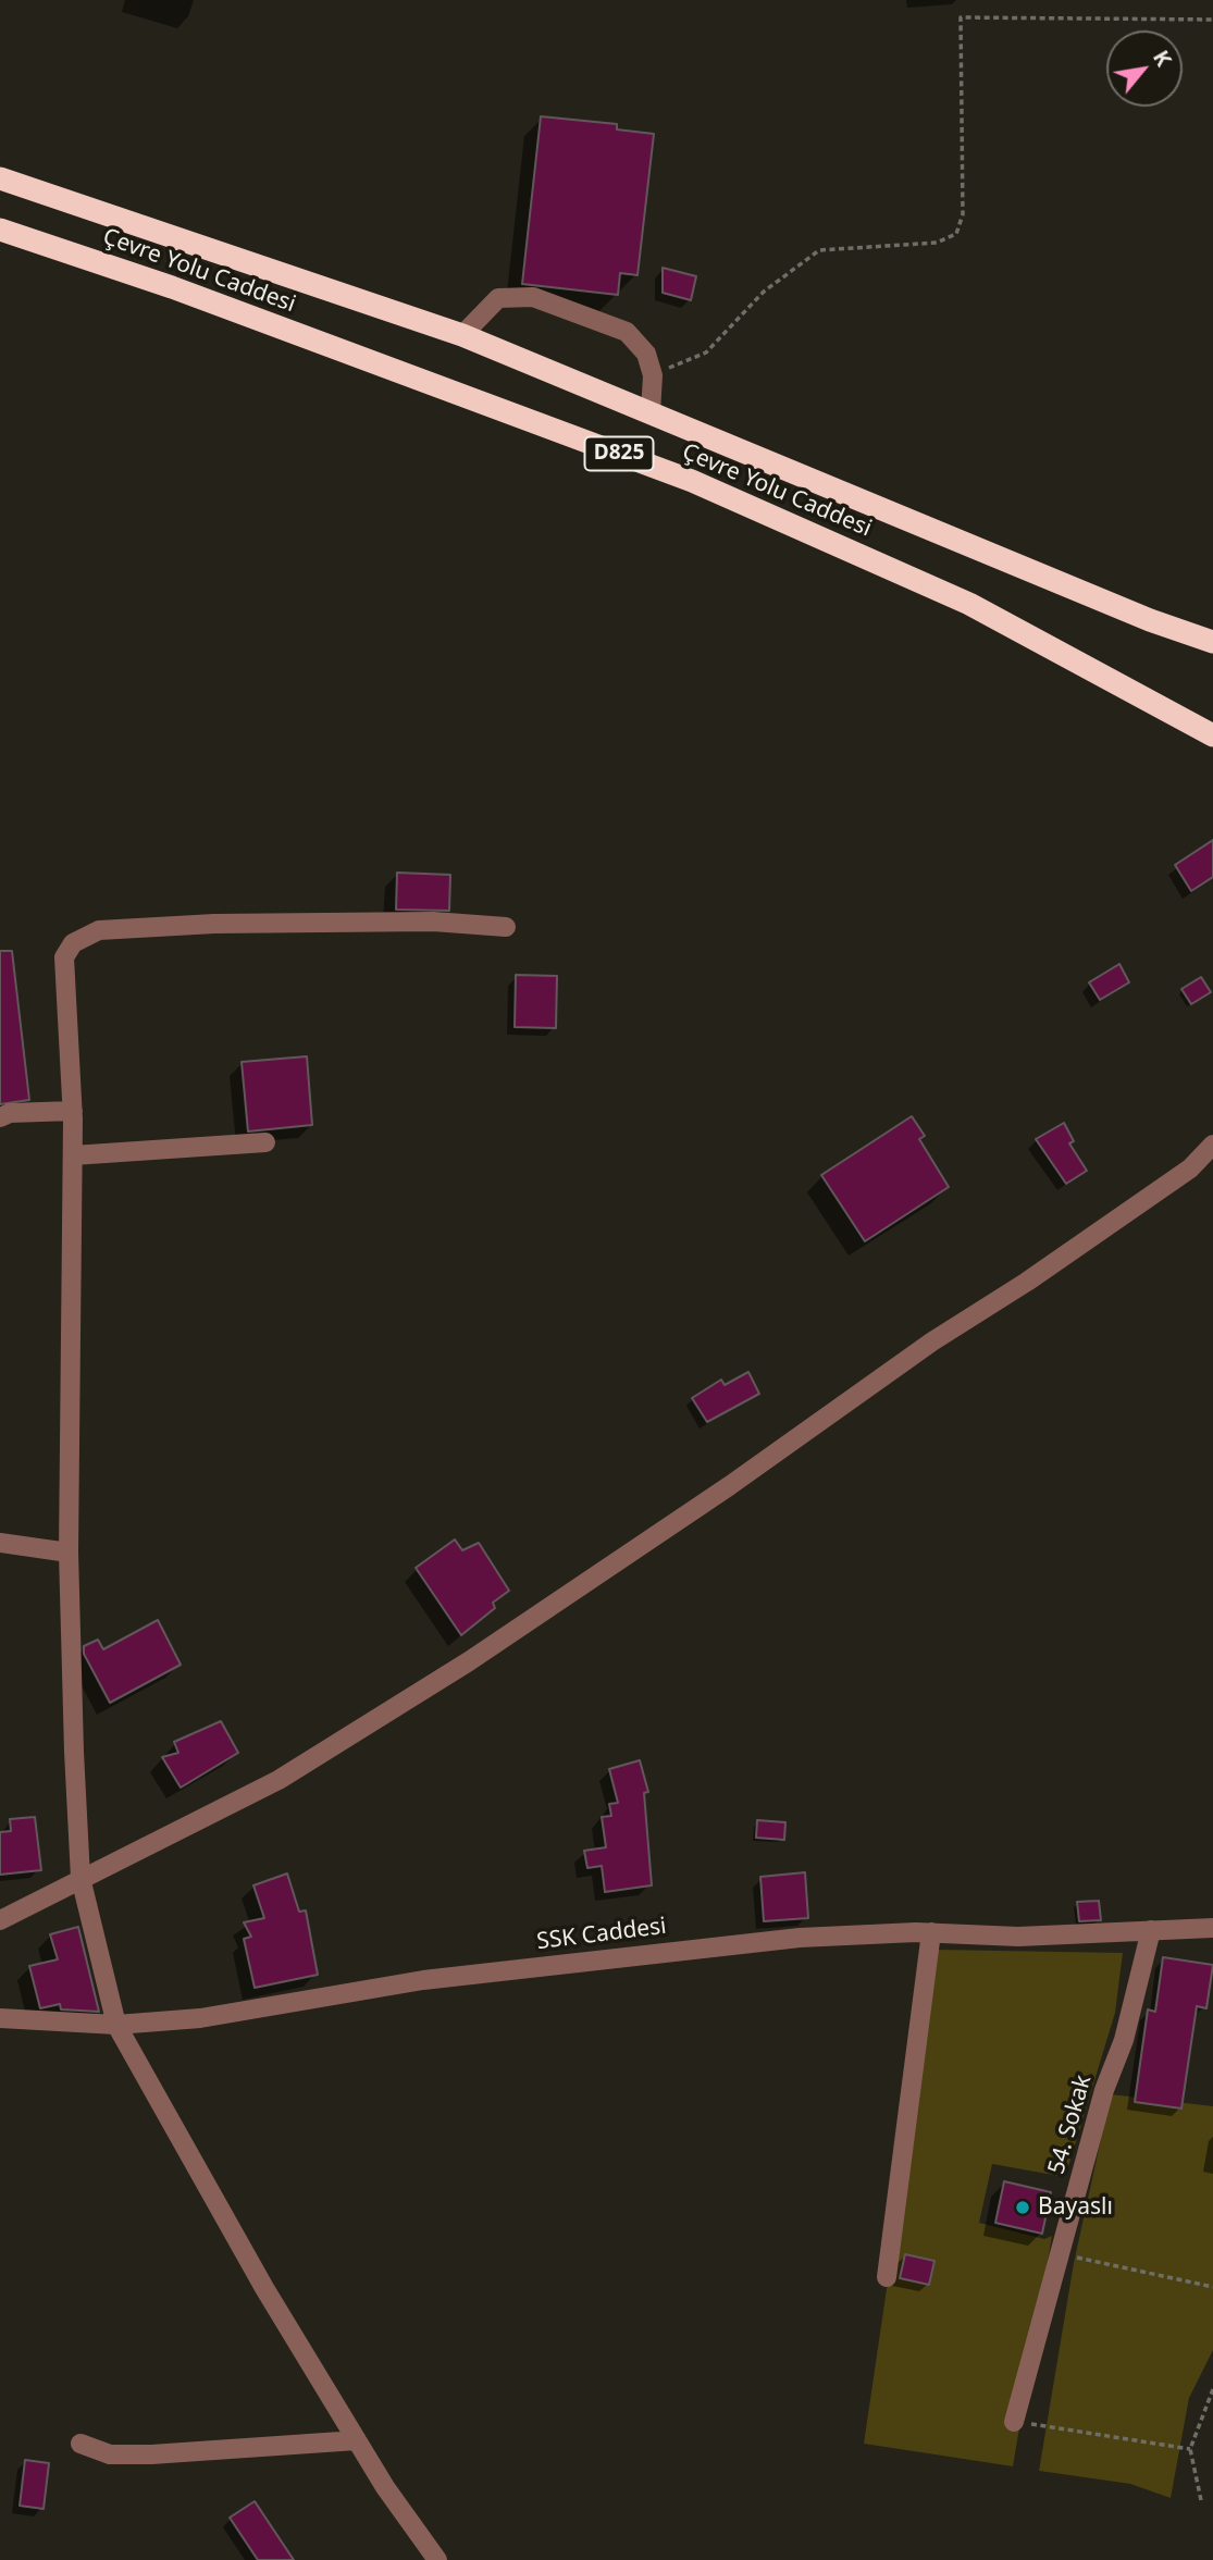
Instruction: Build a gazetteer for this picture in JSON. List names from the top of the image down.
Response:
{
  "streets": {
    "highway": ["Çevre Yolu Caddesi", "D825"],
    "street": ["SSK Caddesi", "54. Sokak"]
  },
  "crossings": [
    ["SSK Caddesi", "54. Sokak"]
  ],
  "places": ["Bayaslı"],
  "north": "top right"
}
